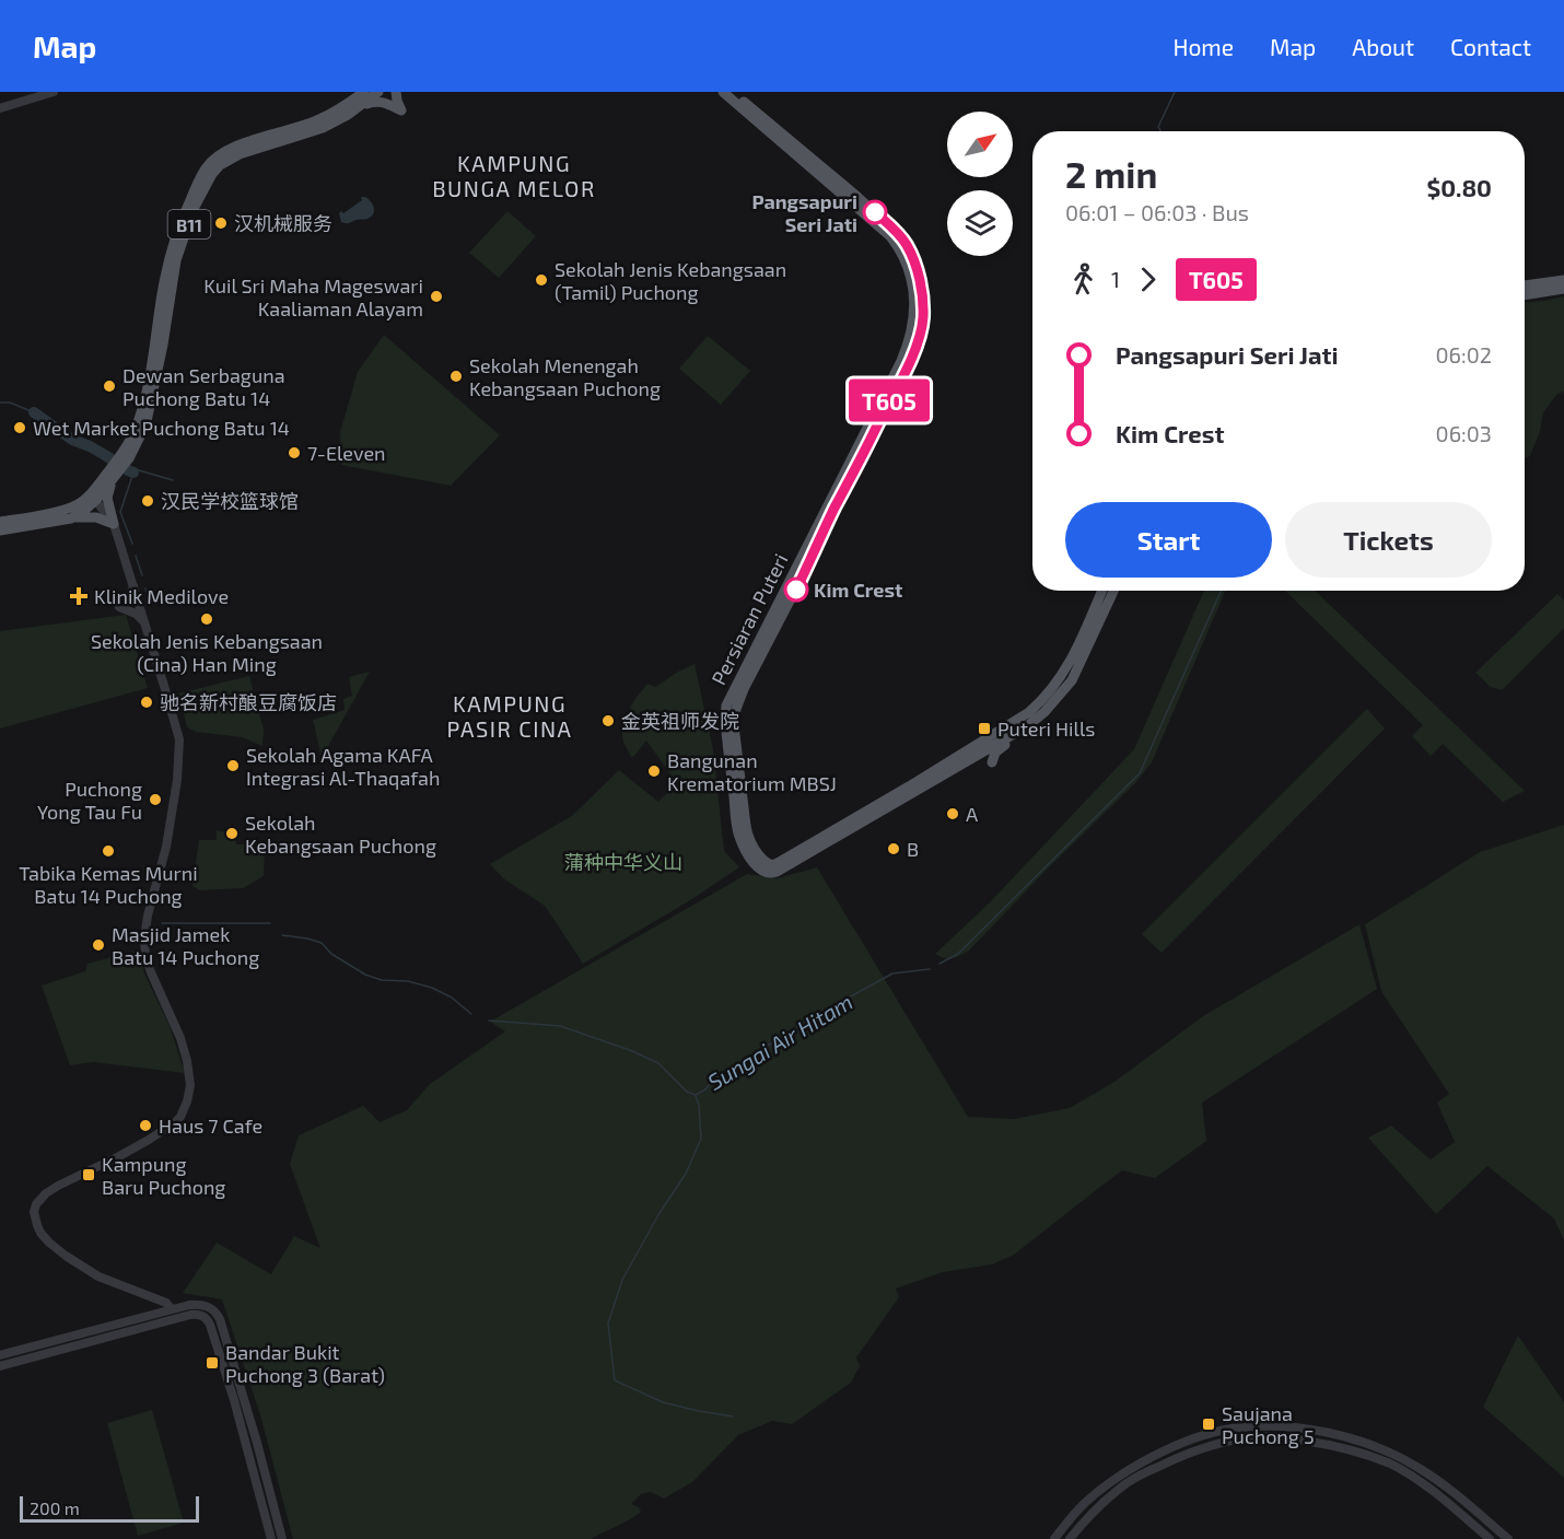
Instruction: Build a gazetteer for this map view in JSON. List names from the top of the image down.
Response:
{
  "streets": {
    "main road": ["B11", "Persiaran Puteri"]
  },
  "districts": ["KAMPUNG BUNGA MELOR", "KAMPUNG PASIR CINA"],
  "water": ["Sungai Air Hitam"],
  "parks": ["蒲种中华义山"],
  "places": {
    "other": [
      "Pangsapuri Seri Jati",
      "汉机械服务",
      "Sekolah Jenis Kebangsaan (Tamil) Puchong",
      "Kuil Sri Maha Mageswari Kaaliaman Alayam",
      "Sekolah Menengah Kebangsaan Puchong",
      "Dewan Serbaguna Puchong Batu 14",
      "Wet Market Puchong Batu 14",
      "7-Eleven",
      "汉民学校篮球馆",
      "Kim Crest",
      "Sekolah Jenis Kebangsaan (Cina) Han Ming",
      "驰名新村酿豆腐饭店",
      "金英祖师发院",
      "Sekolah Agama KAFA Integrasi Al-Thaqafah",
      "Bangunan Krematorium MBSJ",
      "Puchong Yong Tau Fu",
      "A",
      "Sekolah Kebangsaan Puchong",
      "B",
      "Tabika Kemas Murni Batu 14 Puchong",
      "Masjid Jamek Batu 14 Puchong",
      "Haus 7 Cafe"
    ],
    "health": ["Klinik Medilove"],
    "transit": [
      "Puteri Hills",
      "Kampung Baru Puchong",
      "Bandar Bukit Puchong 3 (Barat)",
      "Saujana Puchong 5"
    ]
  },
  "lines": ["bus line T605"],
  "scale_bar": "200 m",
  "north": "top right",
  "page": {
    "header": "Map",
    "nav": [
      "Home",
      "Map",
      "About",
      "Contact"
    ],
    "on_map": "T605",
    "heading": ["2 min", "06:01 – 06:03 · Bus", "$0.80"],
    "legs": ["1", "T605"],
    "list": [
      {
        "name": "Pangsapuri Seri Jati",
        "value": "06:02"
      },
      {
        "name": "Kim Crest",
        "value": "06:03"
      }
    ],
    "buttons": ["Start", "Tickets"],
    "scale": "200 m"
  }
}
